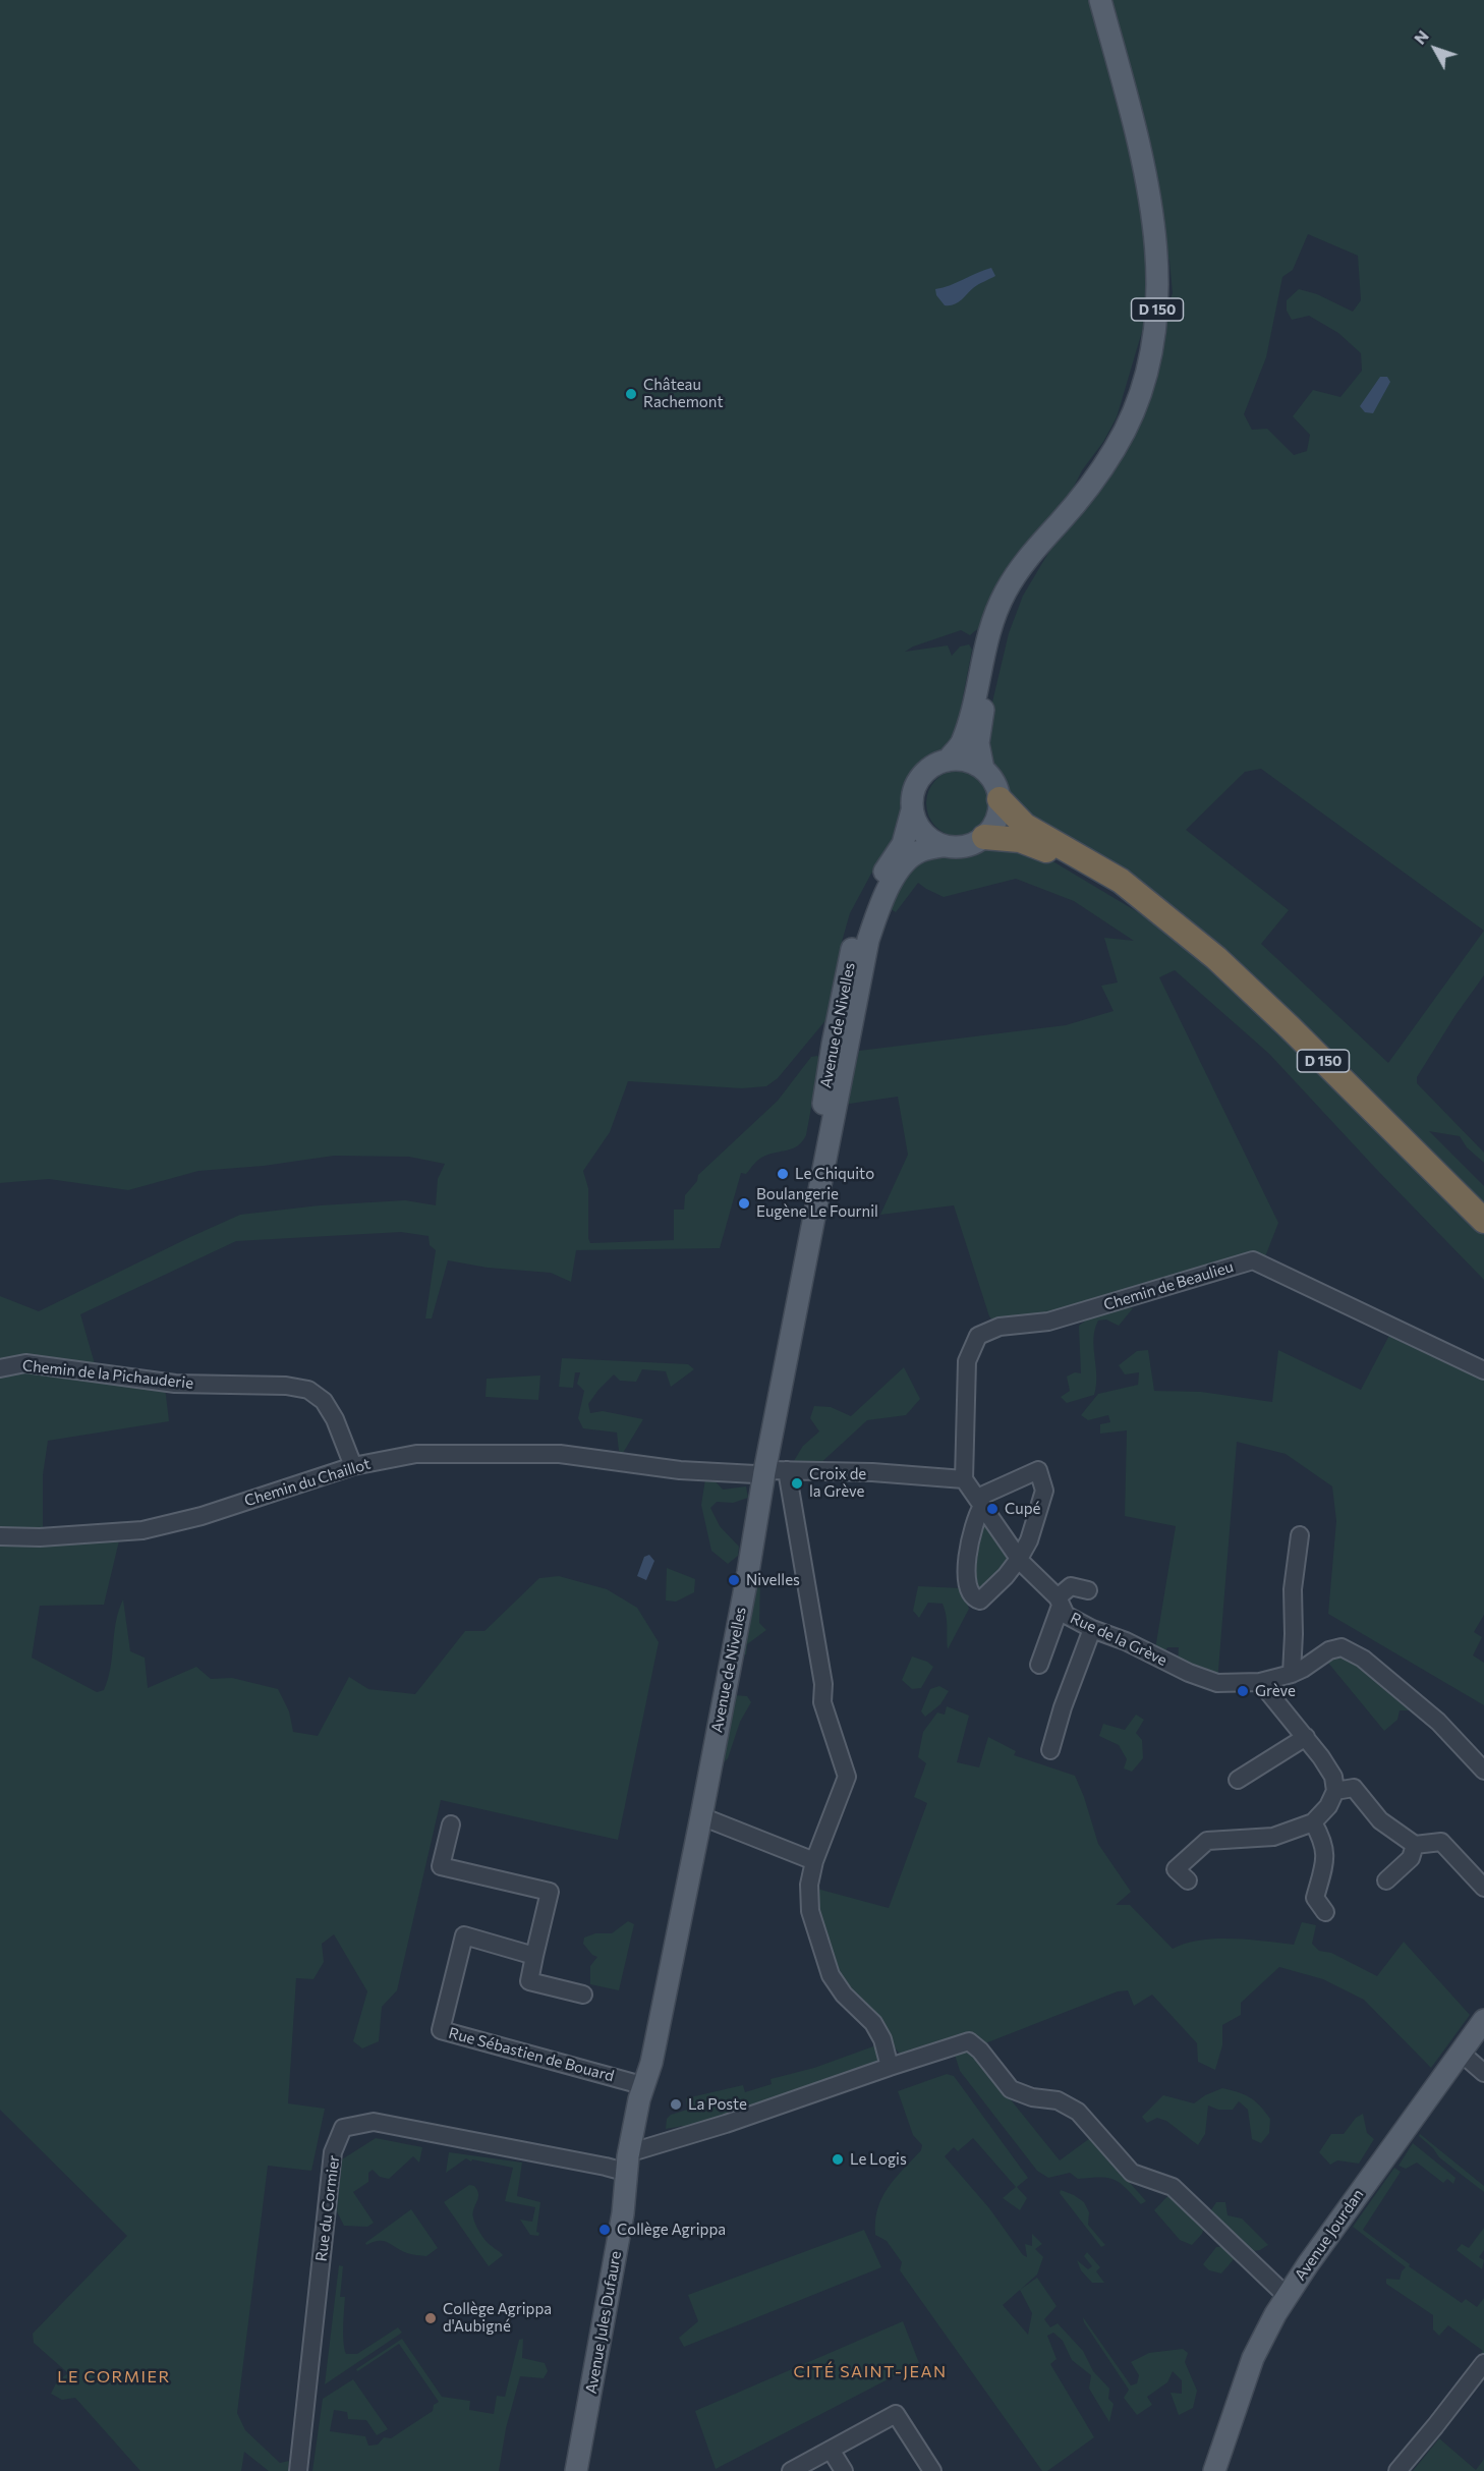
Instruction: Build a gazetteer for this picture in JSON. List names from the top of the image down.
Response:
{
  "streets": {
    "highway": ["D 150"],
    "main road": ["Avenue de Nivelles", "Avenue Jourdan", "Avenue Jules Dufaure"],
    "street": [
      "Chemin de Beaulieu",
      "Chemin de la Pichauderie",
      "Chemin du Chaillot",
      "Rue de la Grève",
      "Rue Sébastien de Bouard",
      "Rue du Cormier"
    ]
  },
  "crossings": [
    ["D 150", "Avenue de Nivelles"],
    ["Avenue de Nivelles", "Chemin du Chaillot"],
    ["Avenue de Nivelles", "Rue Sébastien de Bouard"],
    ["Avenue de Nivelles", "Rue du Cormier"],
    ["Avenue de Nivelles", "Avenue Jules Dufaure"],
    ["Chemin de Beaulieu", "Rue de la Grève"],
    ["Chemin de la Pichauderie", "Chemin du Chaillot"],
    ["Rue du Cormier", "Avenue Jules Dufaure"]
  ],
  "districts": ["CITÉ SAINT-JEAN", "LE CORMIER"],
  "places": [
    "Château Rachemont",
    "Le Chiquito",
    "Boulangerie Eugène Le Fournil",
    "Croix de la Grève",
    "Cupé",
    "Nivelles",
    "Grève",
    "La Poste",
    "Le Logis",
    "Collège Agrippa",
    "Collège Agrippa d'Aubigné"
  ],
  "north": "top left"
}
